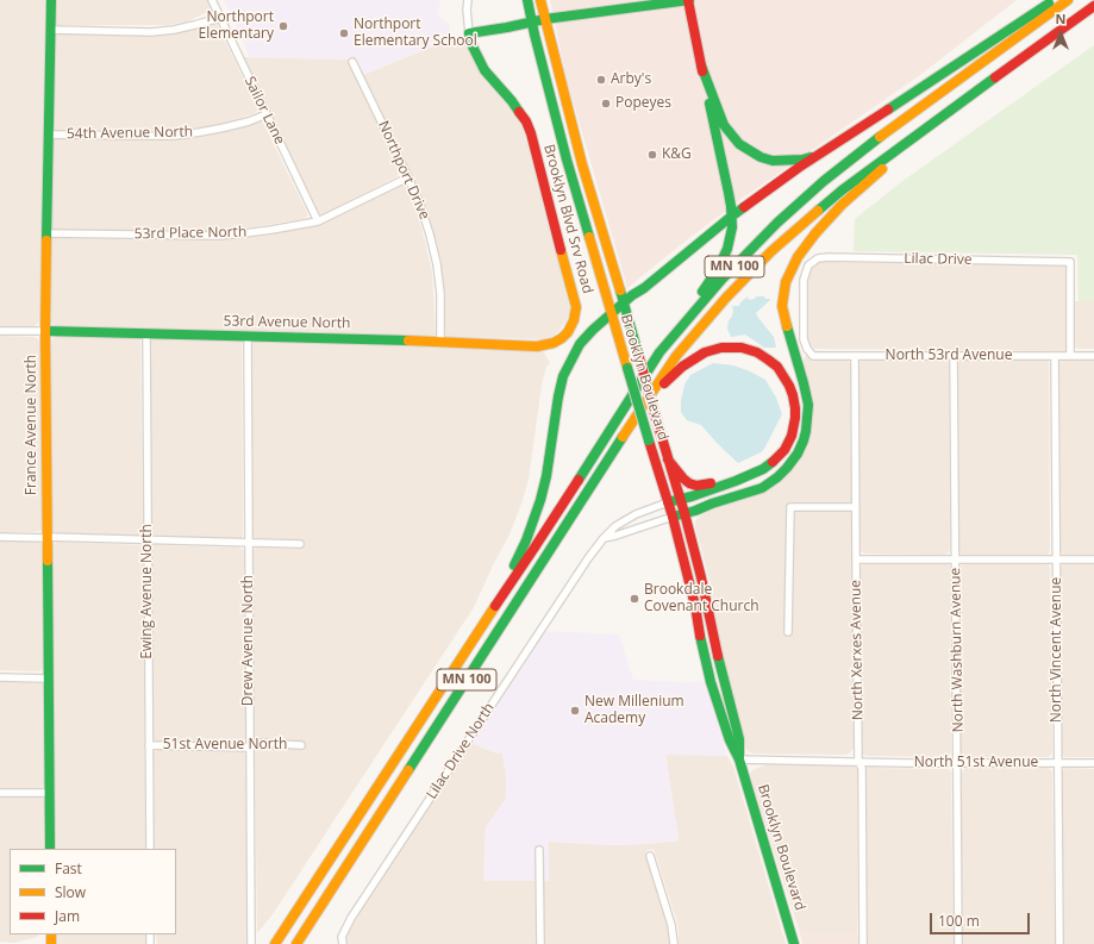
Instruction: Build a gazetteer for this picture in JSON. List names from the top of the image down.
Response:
{
  "streets": {
    "main road": [
      "Brooklyn Blvd Srv Road",
      "MN 100",
      "53rd Avenue North",
      "Brooklyn Boulevard",
      "France Avenue North"
    ],
    "street": [
      "Sailor Lane",
      "54th Avenue North",
      "Northport Drive",
      "53rd Place North",
      "Lilac Drive",
      "North 53rd Avenue",
      "Ewing Avenue North",
      "Drew Avenue North",
      "North Xerxes Avenue",
      "North Washburn Avenue",
      "North Vincent Avenue",
      "51st Avenue North",
      "Lilac Drive North",
      "North 51st Avenue"
    ]
  },
  "crossings": [
    ["Sailor Lane", "54th Avenue North"],
    ["Sailor Lane", "53rd Place North"],
    ["54th Avenue North", "France Avenue North"],
    ["Northport Drive", "53rd Place North"],
    ["Northport Drive", "53rd Avenue North"],
    ["Brooklyn Blvd Srv Road", "53rd Avenue North"],
    ["53rd Place North", "France Avenue North"],
    ["Lilac Drive", "North 53rd Avenue"],
    ["53rd Avenue North", "France Avenue North"],
    ["53rd Avenue North", "Ewing Avenue North"],
    ["53rd Avenue North", "Drew Avenue North"],
    ["North 53rd Avenue", "North Xerxes Avenue"],
    ["North 53rd Avenue", "North Washburn Avenue"],
    ["North 53rd Avenue", "North Vincent Avenue"],
    ["Brooklyn Boulevard", "Lilac Drive North"],
    ["Ewing Avenue North", "51st Avenue North"],
    ["Drew Avenue North", "51st Avenue North"],
    ["North Xerxes Avenue", "North 51st Avenue"],
    ["North Washburn Avenue", "North 51st Avenue"],
    ["North Vincent Avenue", "North 51st Avenue"]
  ],
  "places": [
    "Northport Elementary",
    "Northport Elementary School",
    "Arby's",
    "Popeyes",
    "K&G",
    "Brookdale Covenant Church",
    "New Millenium Academy"
  ],
  "legend": ["Fast", "Slow", "Jam"],
  "scale_bar": "100 m",
  "north": "top"
}
